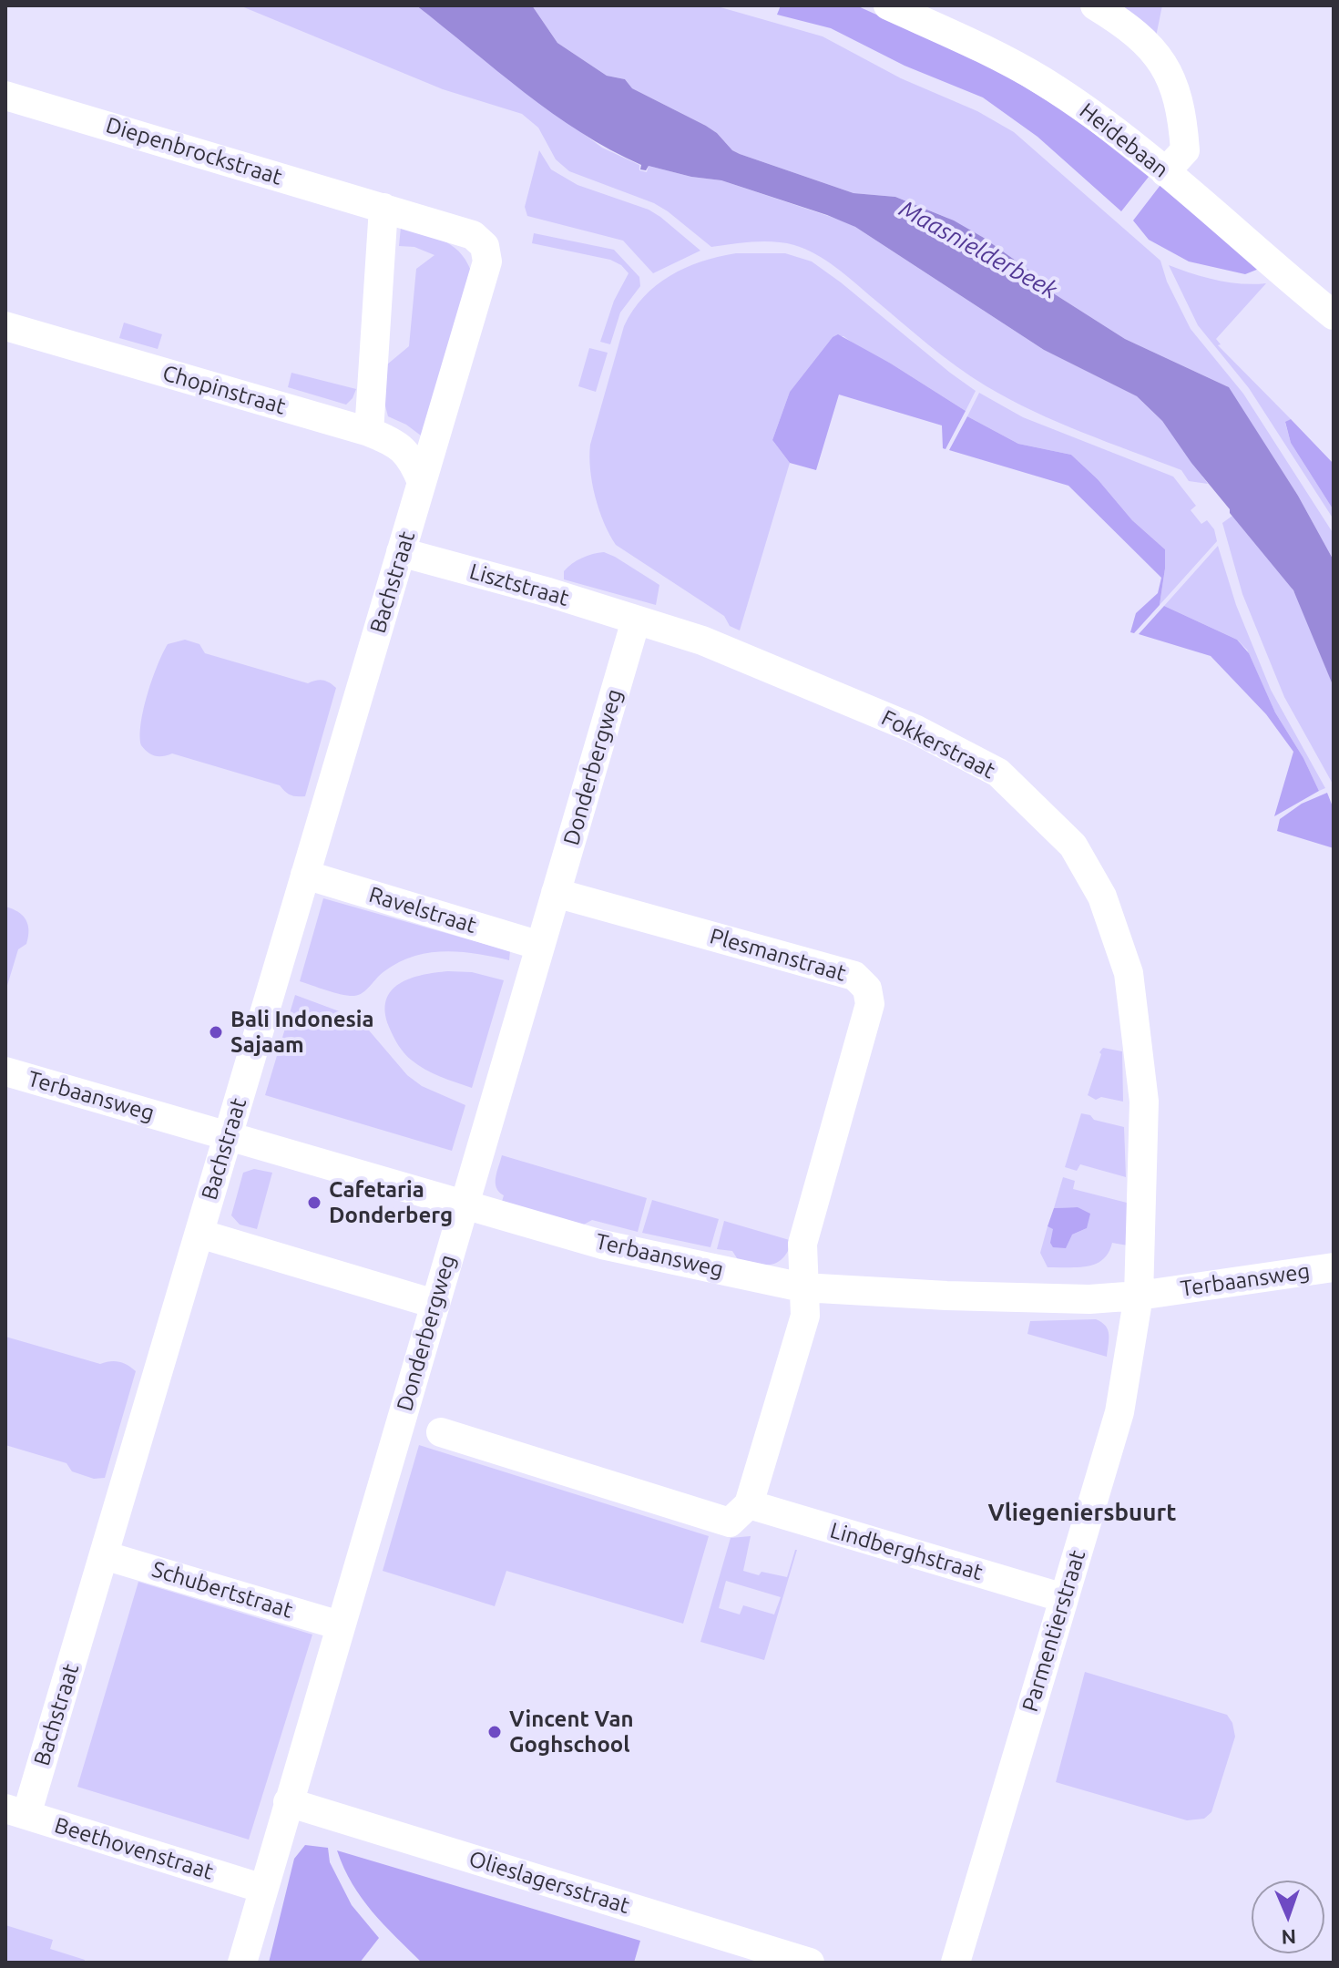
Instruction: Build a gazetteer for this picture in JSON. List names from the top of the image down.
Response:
{
  "streets": {
    "street": [
      "Heidebaan",
      "Diepenbrockstraat",
      "Chopinstraat",
      "Bachstraat",
      "Lisztstraat",
      "Fokkerstraat",
      "Donderbergweg",
      "Ravelstraat",
      "Plesmanstraat",
      "Terbaansweg",
      "Lindberghstraat",
      "Schubertstraat",
      "Parmentierstraat",
      "Beethovenstraat",
      "Olieslagersstraat"
    ]
  },
  "crossings": [
    ["Diepenbrockstraat", "Chopinstraat"],
    ["Diepenbrockstraat", "Bachstraat"],
    ["Chopinstraat", "Bachstraat"],
    ["Bachstraat", "Lisztstraat"],
    ["Bachstraat", "Ravelstraat"],
    ["Bachstraat", "Terbaansweg"],
    ["Bachstraat", "Schubertstraat"],
    ["Bachstraat", "Beethovenstraat"],
    ["Lisztstraat", "Fokkerstraat"],
    ["Lisztstraat", "Donderbergweg"],
    ["Fokkerstraat", "Donderbergweg"],
    ["Fokkerstraat", "Terbaansweg"],
    ["Fokkerstraat", "Parmentierstraat"],
    ["Donderbergweg", "Ravelstraat"],
    ["Donderbergweg", "Plesmanstraat"],
    ["Donderbergweg", "Terbaansweg"],
    ["Donderbergweg", "Schubertstraat"],
    ["Donderbergweg", "Beethovenstraat"],
    ["Donderbergweg", "Olieslagersstraat"],
    ["Plesmanstraat", "Terbaansweg"],
    ["Terbaansweg", "Parmentierstraat"],
    ["Lindberghstraat", "Parmentierstraat"]
  ],
  "districts": ["Vliegeniersbuurt"],
  "water": ["Maasnielderbeek"],
  "places": ["Bali Indonesia Sajaam", "Cafetaria Donderberg", "Vincent Van Goghschool"],
  "north": "bottom"
}
